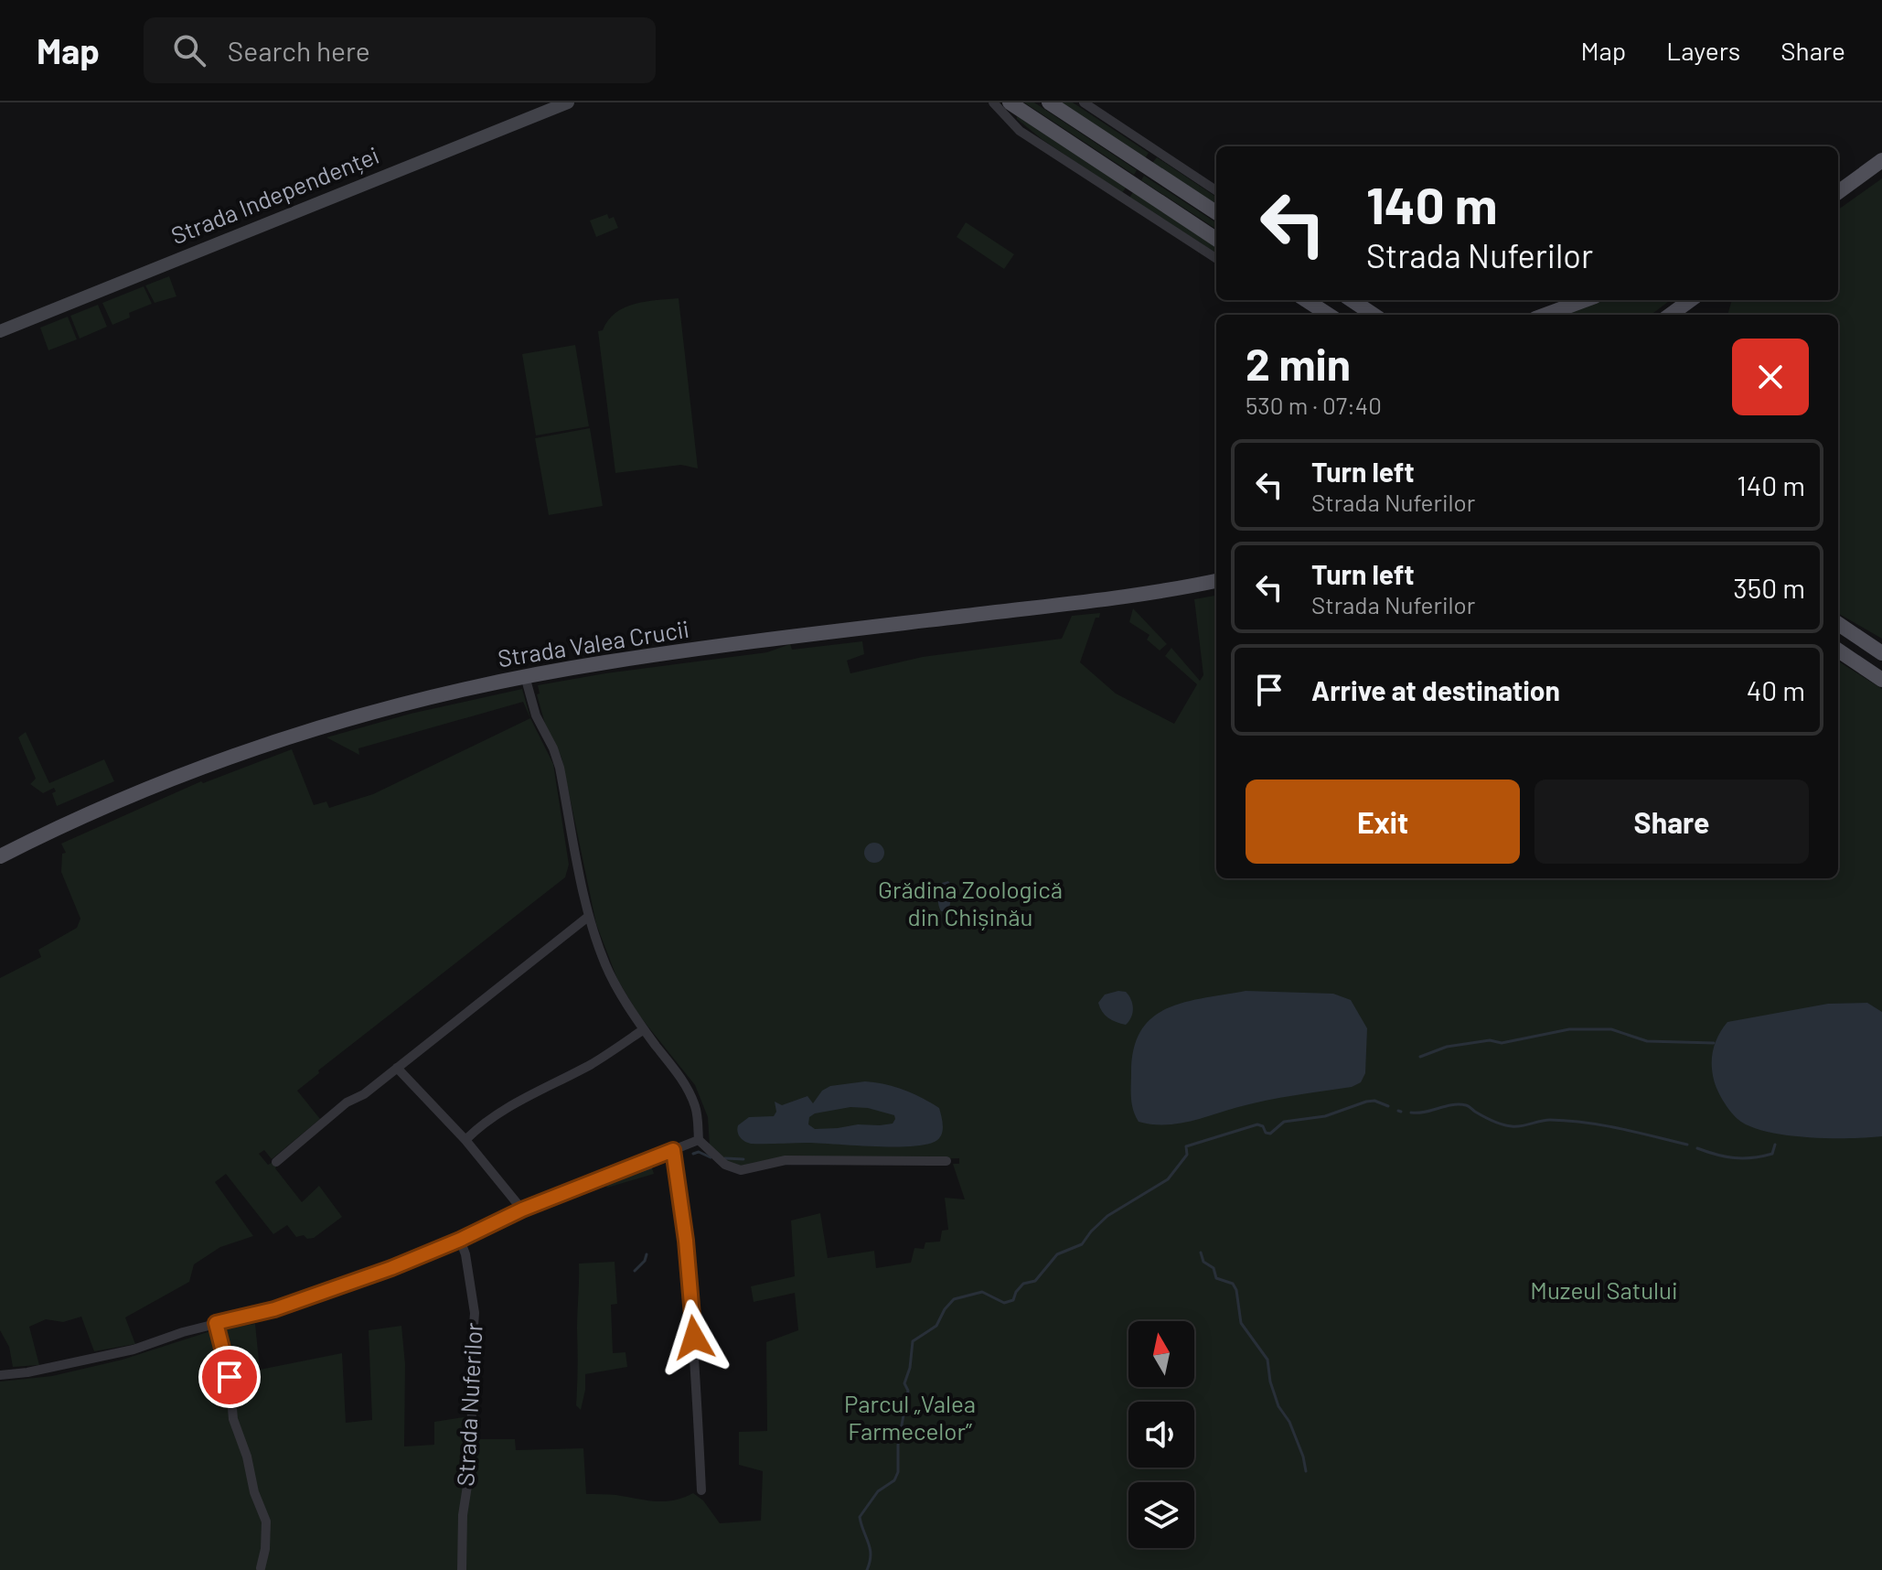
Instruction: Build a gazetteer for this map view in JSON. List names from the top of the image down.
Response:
{
  "streets": {
    "main road": ["Strada Independenței", "Strada Valea Crucii"],
    "street": ["Strada Nuferilor"]
  },
  "parks": ["Grădina Zoologică din Chișinău", "Muzeul Satului", "Parcul „Valea Farmecelor”"],
  "north": "top",
  "page": {
    "header": "Map",
    "search": "Search here",
    "nav": ["Map", "Layers", "Share"],
    "turn": ["140 m", "Strada Nuferilor"],
    "heading": ["2 min", "530 m · 07:40"],
    "list": [
      {
        "name": "Turn left",
        "note": "Strada Nuferilor",
        "value": "140 m"
      },
      {
        "name": "Turn left",
        "note": "Strada Nuferilor",
        "value": "350 m"
      },
      {
        "name": "Arrive at destination",
        "value": "40 m"
      }
    ],
    "buttons": ["Exit", "Share"]
  }
}
